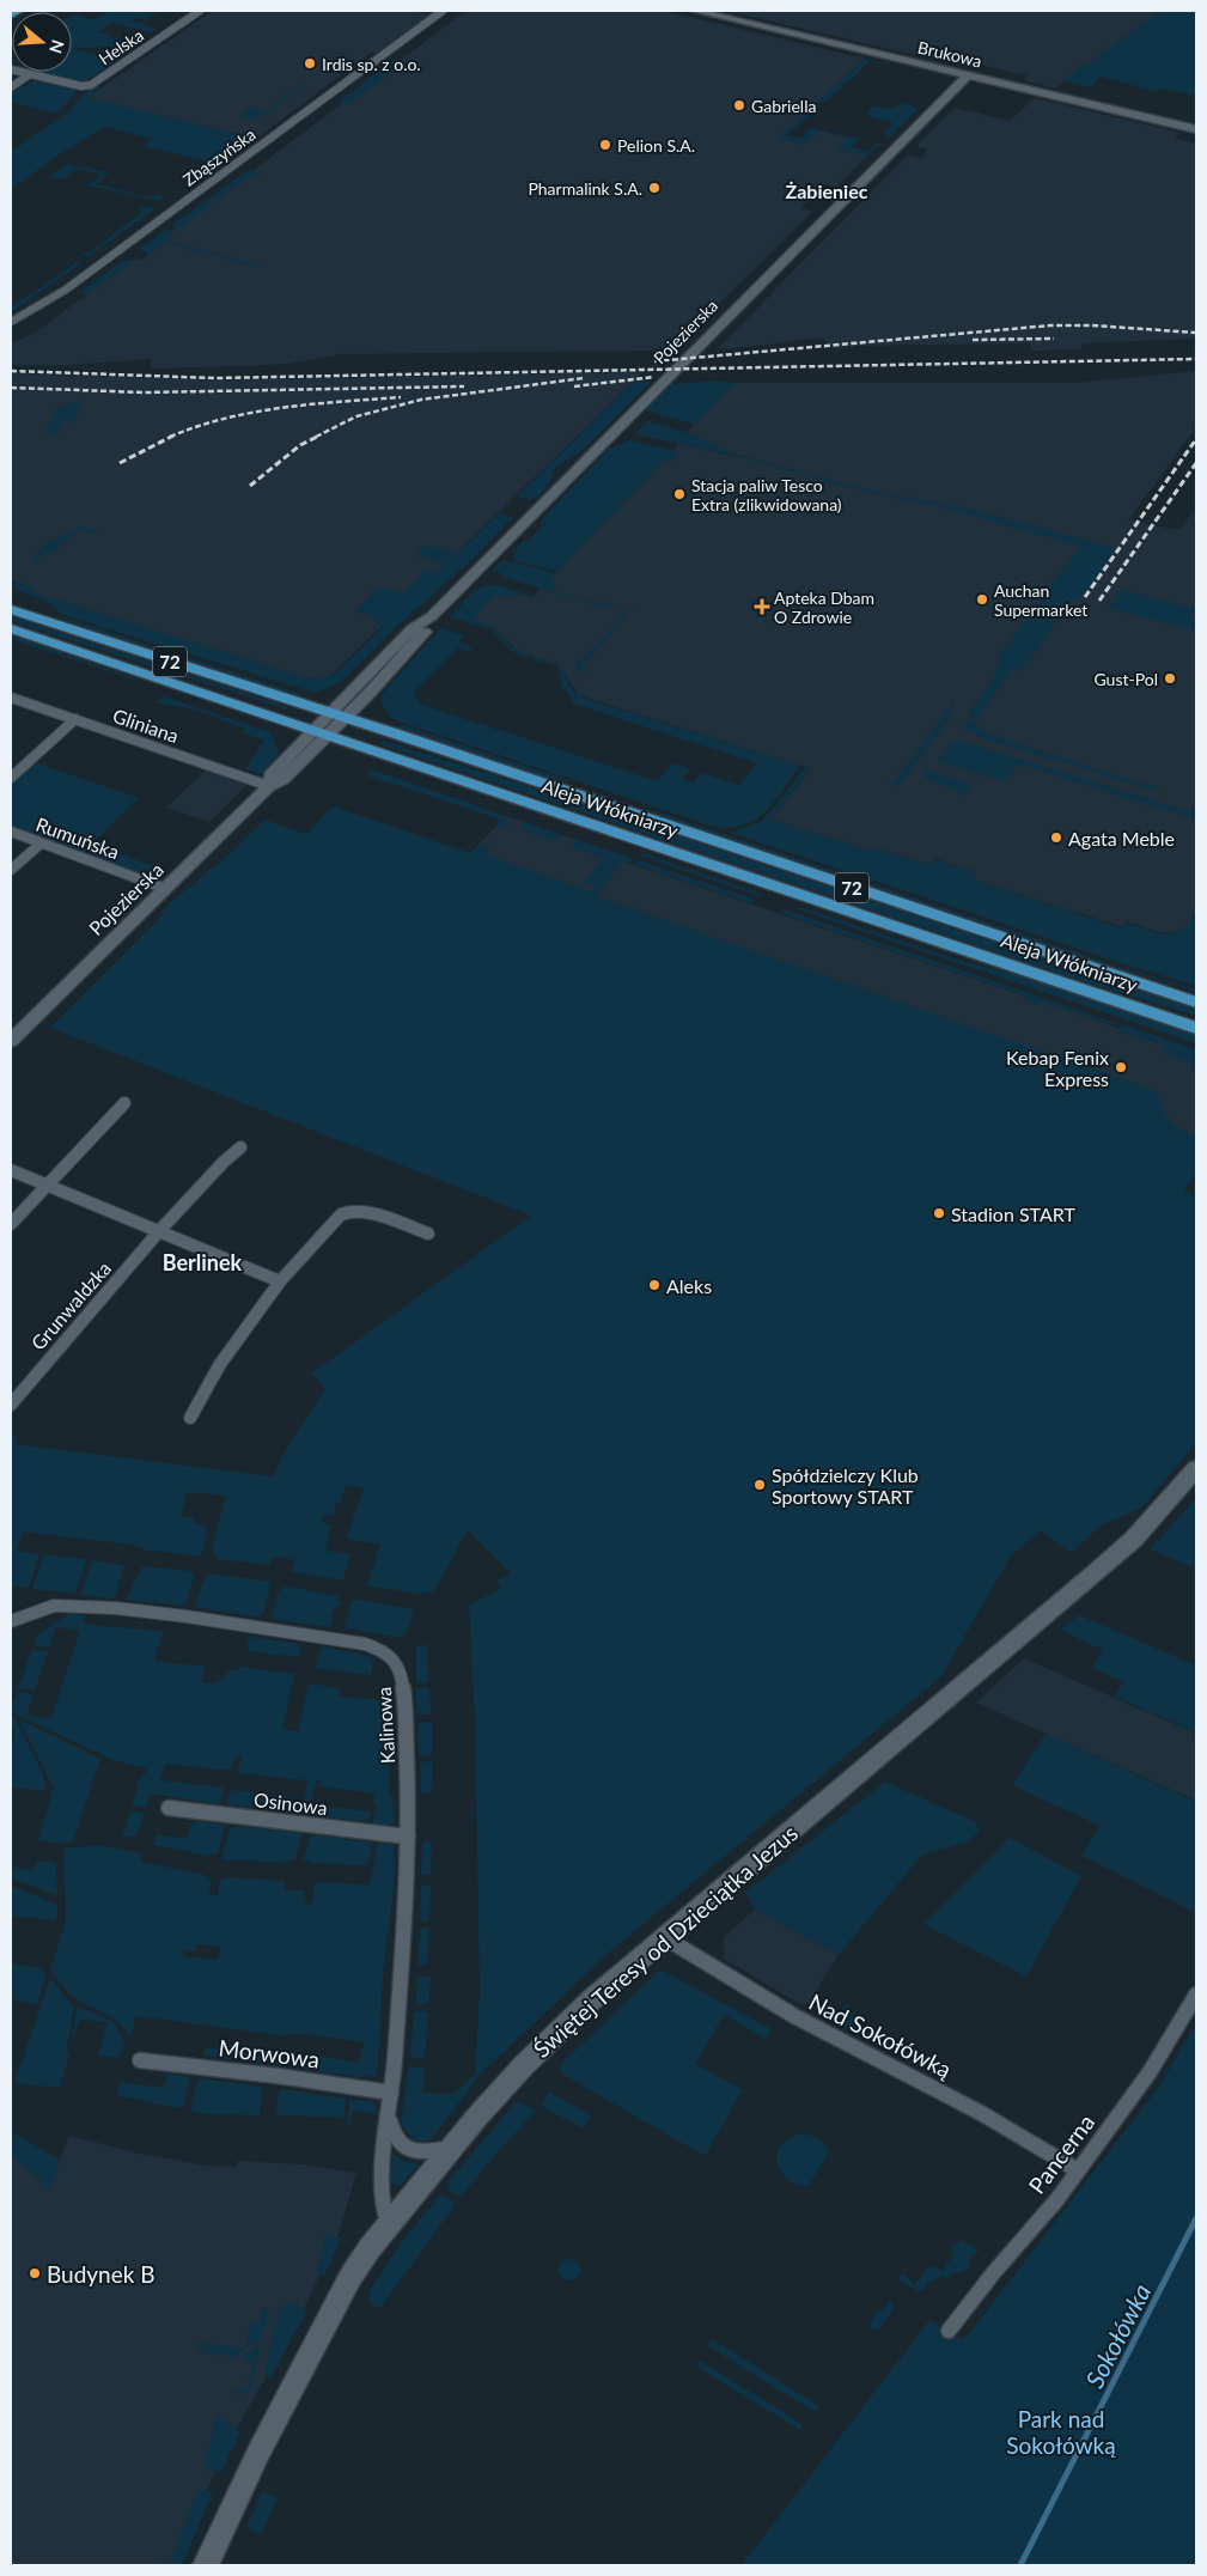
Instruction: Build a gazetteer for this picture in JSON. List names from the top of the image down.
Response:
{
  "streets": {
    "main road": ["72", "Aleja Włókniarzy"],
    "street": [
      "Helska",
      "Brukowa",
      "Zbąszyńska",
      "Pojezierska",
      "Gliniana",
      "Rumuńska",
      "Grunwaldzka",
      "Kalinowa",
      "Osinowa",
      "Świętej Teresy od Dzieciątka Jezus",
      "Nad Sokołówką",
      "Morwowa",
      "Pancerna"
    ]
  },
  "crossings": [
    ["Brukowa", "Pojezierska"],
    ["Pojezierska", "Gliniana"],
    ["Pojezierska", "Aleja Włókniarzy"],
    ["Pojezierska", "Rumuńska"],
    ["Kalinowa", "Osinowa"],
    ["Kalinowa", "Świętej Teresy od Dzieciątka Jezus"],
    ["Kalinowa", "Morwowa"],
    ["Świętej Teresy od Dzieciątka Jezus", "Nad Sokołówką"],
    ["Nad Sokołówką", "Pancerna"]
  ],
  "districts": ["Żabieniec", "Berlinek"],
  "water": ["Sokołówka"],
  "parks": ["Park nad Sokołówką"],
  "places": {
    "other": [
      "Irdis sp. z o.o.",
      "Gabriella",
      "Pelion S.A.",
      "Pharmalink S.A.",
      "Stacja paliw Tesco Extra (zlikwidowana)",
      "Auchan Supermarket",
      "Gust-Pol",
      "Agata Meble",
      "Kebap Fenix Express",
      "Stadion START",
      "Aleks",
      "Spółdzielczy Klub Sportowy START",
      "Budynek B"
    ],
    "health": ["Apteka Dbam O Zdrowie"]
  },
  "north": "right"
}
